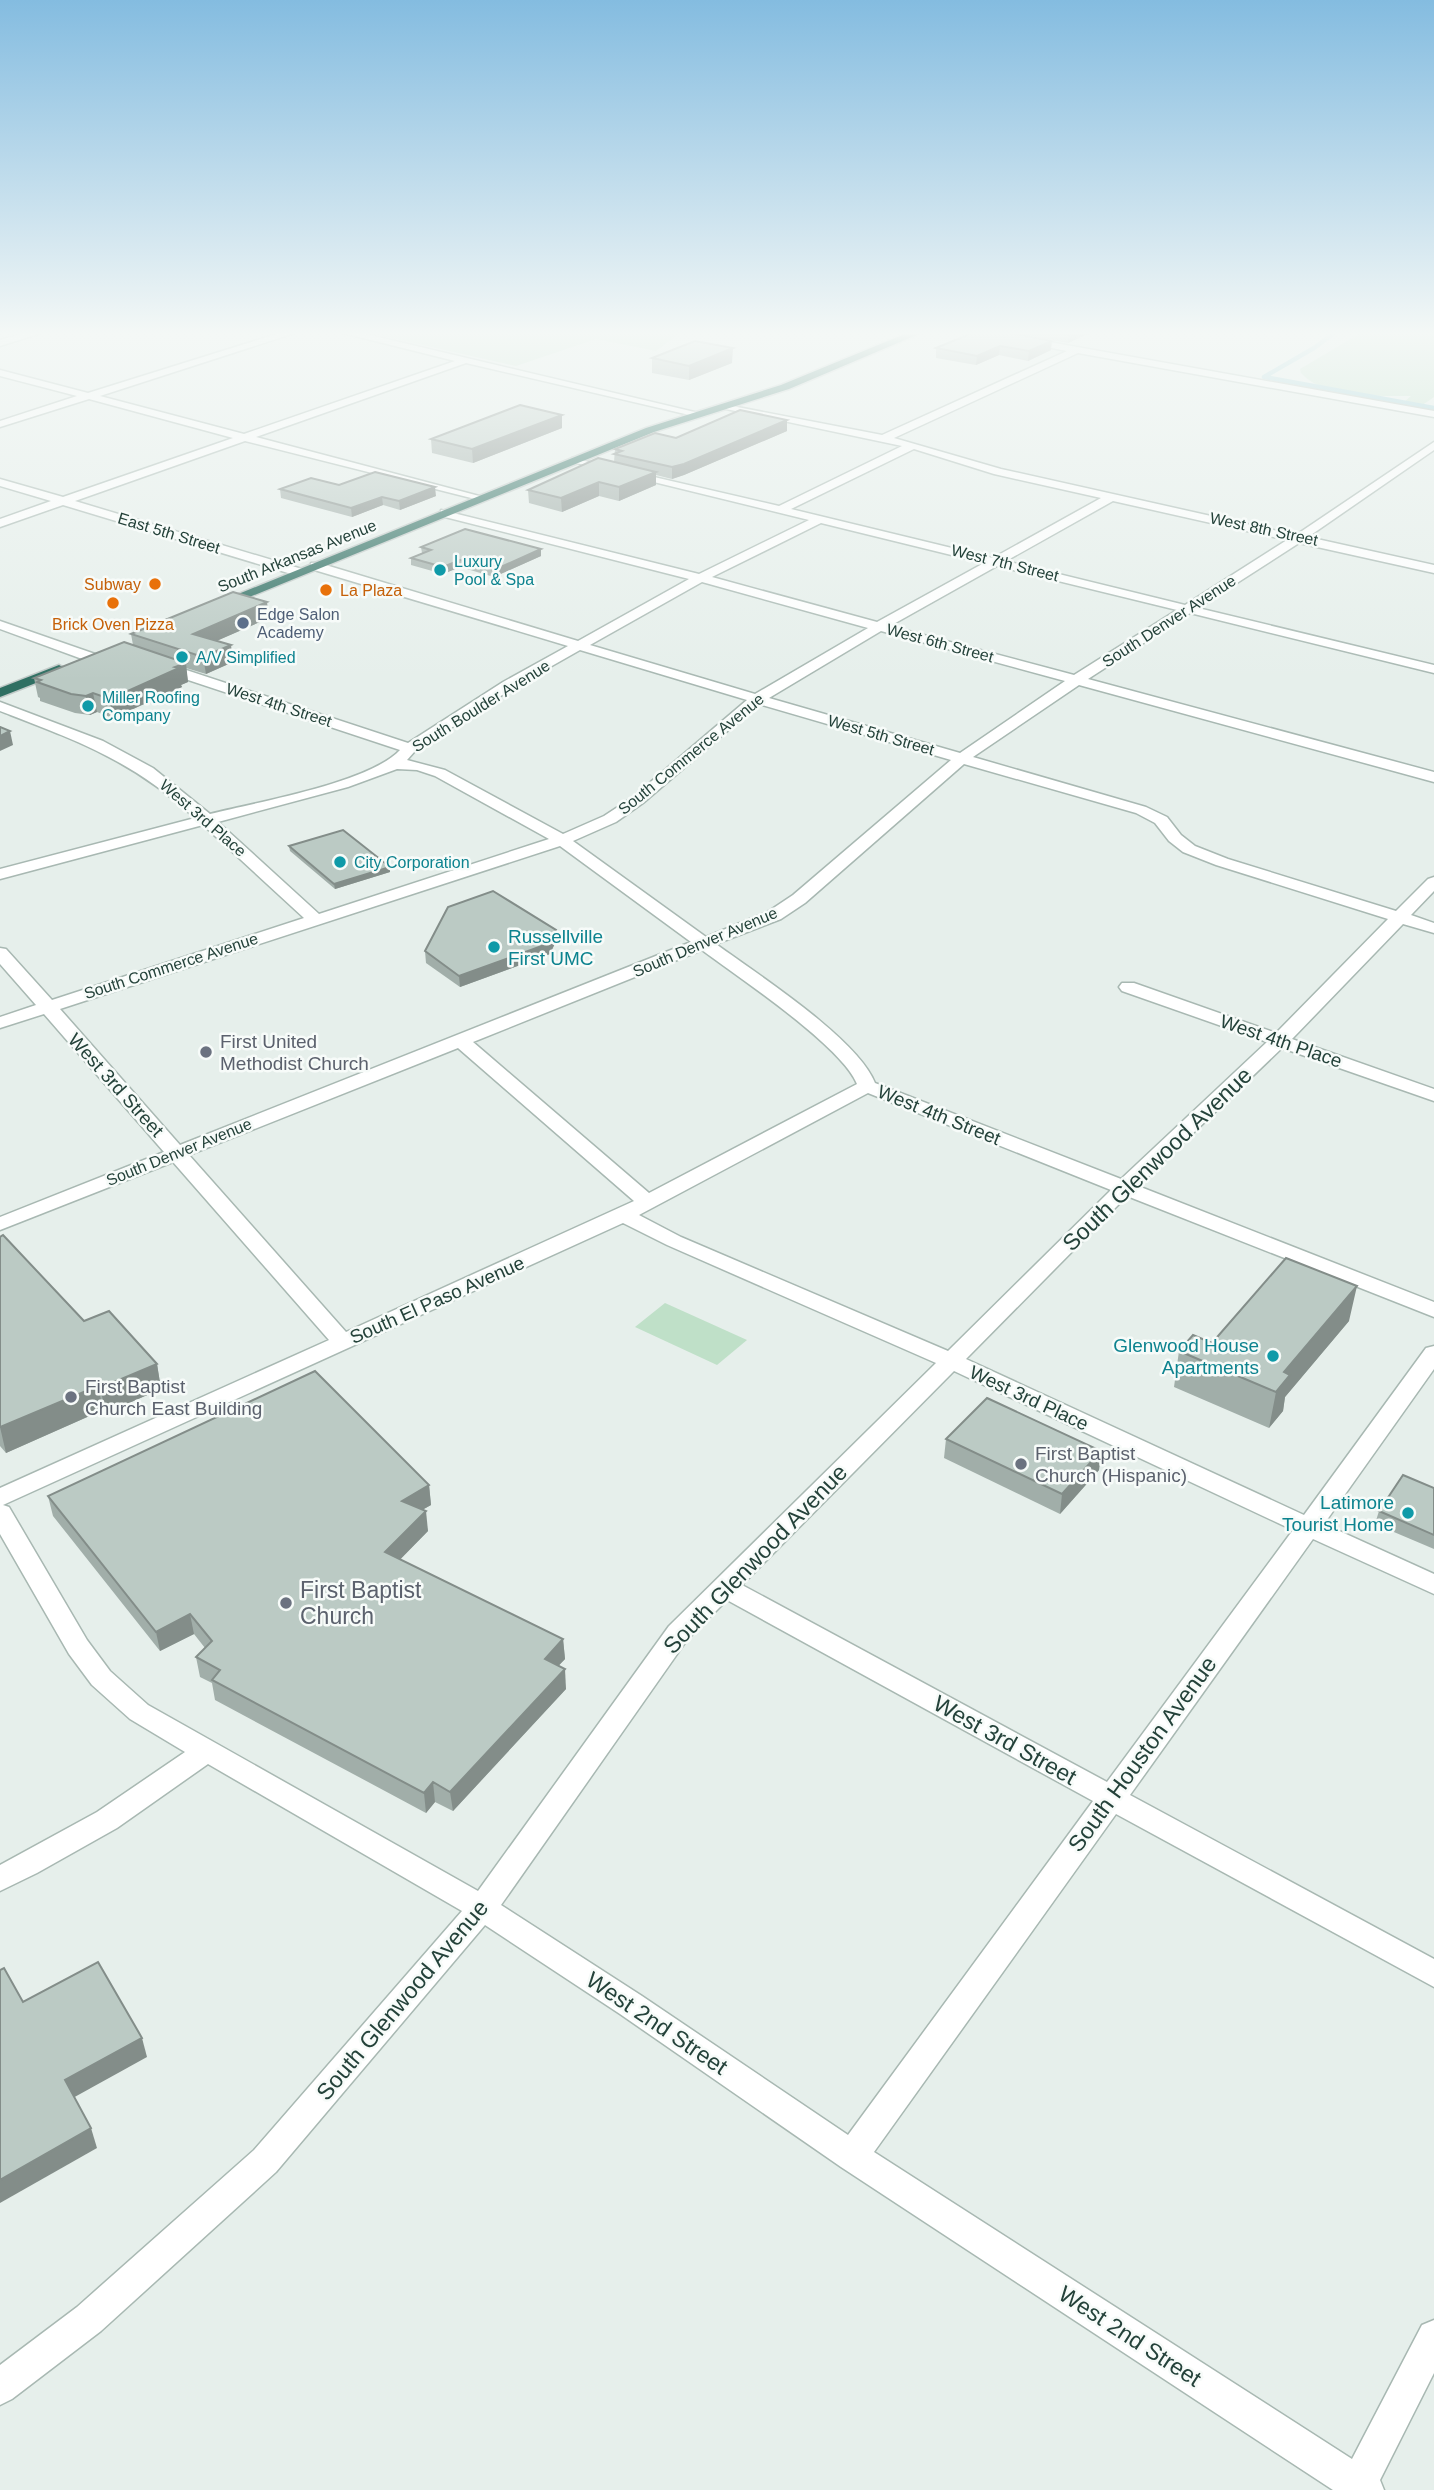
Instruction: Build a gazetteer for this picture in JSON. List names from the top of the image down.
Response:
{
  "streets": {
    "highway": ["South Arkansas Avenue"],
    "street": [
      "West 8th Street",
      "East 5th Street",
      "West 7th Street",
      "South Denver Avenue",
      "West 6th Street",
      "West 4th Street",
      "South Boulder Avenue",
      "West 5th Street",
      "South Commerce Avenue",
      "West 3rd Place",
      "West 4th Place",
      "West 3rd Street",
      "South Glenwood Avenue",
      "South El Paso Avenue",
      "South Houston Avenue",
      "West 2nd Street"
    ]
  },
  "crossings": [
    ["West 8th Street", "South Denver Avenue"],
    ["West 8th Street", "South Commerce Avenue"],
    ["East 5th Street", "South Arkansas Avenue"],
    ["South Arkansas Avenue", "West 7th Street"],
    ["South Arkansas Avenue", "West 6th Street"],
    ["South Arkansas Avenue", "West 5th Street"],
    ["West 7th Street", "South Denver Avenue"],
    ["West 7th Street", "South Boulder Avenue"],
    ["West 7th Street", "South Commerce Avenue"],
    ["South Denver Avenue", "West 6th Street"],
    ["South Denver Avenue", "West 4th Street"],
    ["South Denver Avenue", "West 5th Street"],
    ["South Denver Avenue", "West 3rd Street"],
    ["West 6th Street", "South Boulder Avenue"],
    ["West 6th Street", "South Commerce Avenue"],
    ["West 4th Street", "South Boulder Avenue"],
    ["West 4th Street", "South Commerce Avenue"],
    ["West 4th Street", "South Glenwood Avenue"],
    ["West 4th Street", "South El Paso Avenue"],
    ["South Boulder Avenue", "West 5th Street"],
    ["South Boulder Avenue", "West 3rd Place"],
    ["West 5th Street", "South Commerce Avenue"],
    ["West 5th Street", "South Glenwood Avenue"],
    ["South Commerce Avenue", "West 3rd Place"],
    ["South Commerce Avenue", "West 3rd Street"],
    ["West 3rd Place", "South Glenwood Avenue"],
    ["West 3rd Place", "South El Paso Avenue"],
    ["West 3rd Place", "South Houston Avenue"],
    ["West 4th Place", "South Glenwood Avenue"],
    ["West 3rd Street", "South Glenwood Avenue"],
    ["West 3rd Street", "South El Paso Avenue"],
    ["West 3rd Street", "South Houston Avenue"],
    ["South Glenwood Avenue", "West 2nd Street"],
    ["South Houston Avenue", "West 2nd Street"]
  ],
  "places": [
    "Luxury Pool & Spa",
    "Subway",
    "La Plaza",
    "Brick Oven Pizza",
    "Edge Salon Academy",
    "A/V Simplified",
    "Miller Roofing Company",
    "City Corporation",
    "Russellville First UMC",
    "First United Methodist Church",
    "Glenwood House Apartments",
    "First Baptist Church East Building",
    "First Baptist Church (Hispanic)",
    "Latimore Tourist Home",
    "First Baptist Church"
  ]
}
